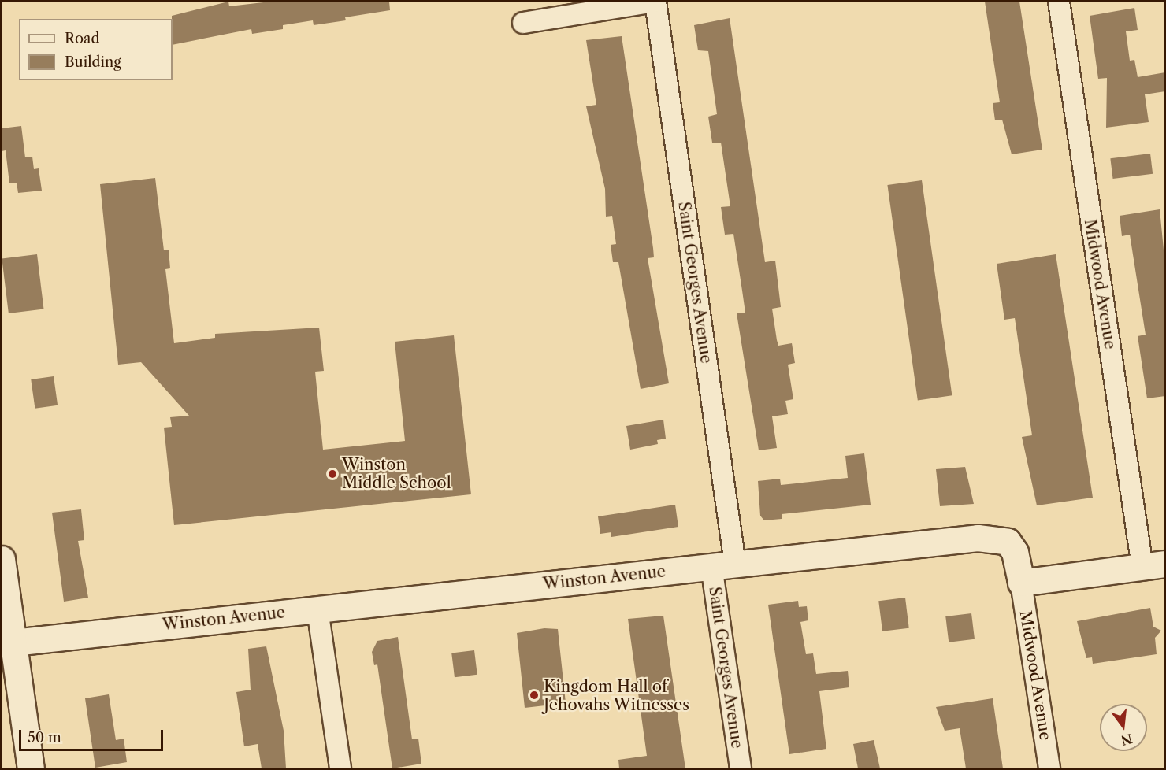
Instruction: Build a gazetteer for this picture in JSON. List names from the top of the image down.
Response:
{
  "streets": {
    "street": ["Saint Georges Avenue", "Midwood Avenue", "Winston Avenue"]
  },
  "crossings": [
    ["Saint Georges Avenue", "Winston Avenue"],
    ["Midwood Avenue", "Winston Avenue"]
  ],
  "places": ["Winston Middle School", "Kingdom Hall of Jehovahs Witnesses"],
  "legend": ["Road", "Building"],
  "scale_bar": "50 m",
  "north": "bottom"
}
